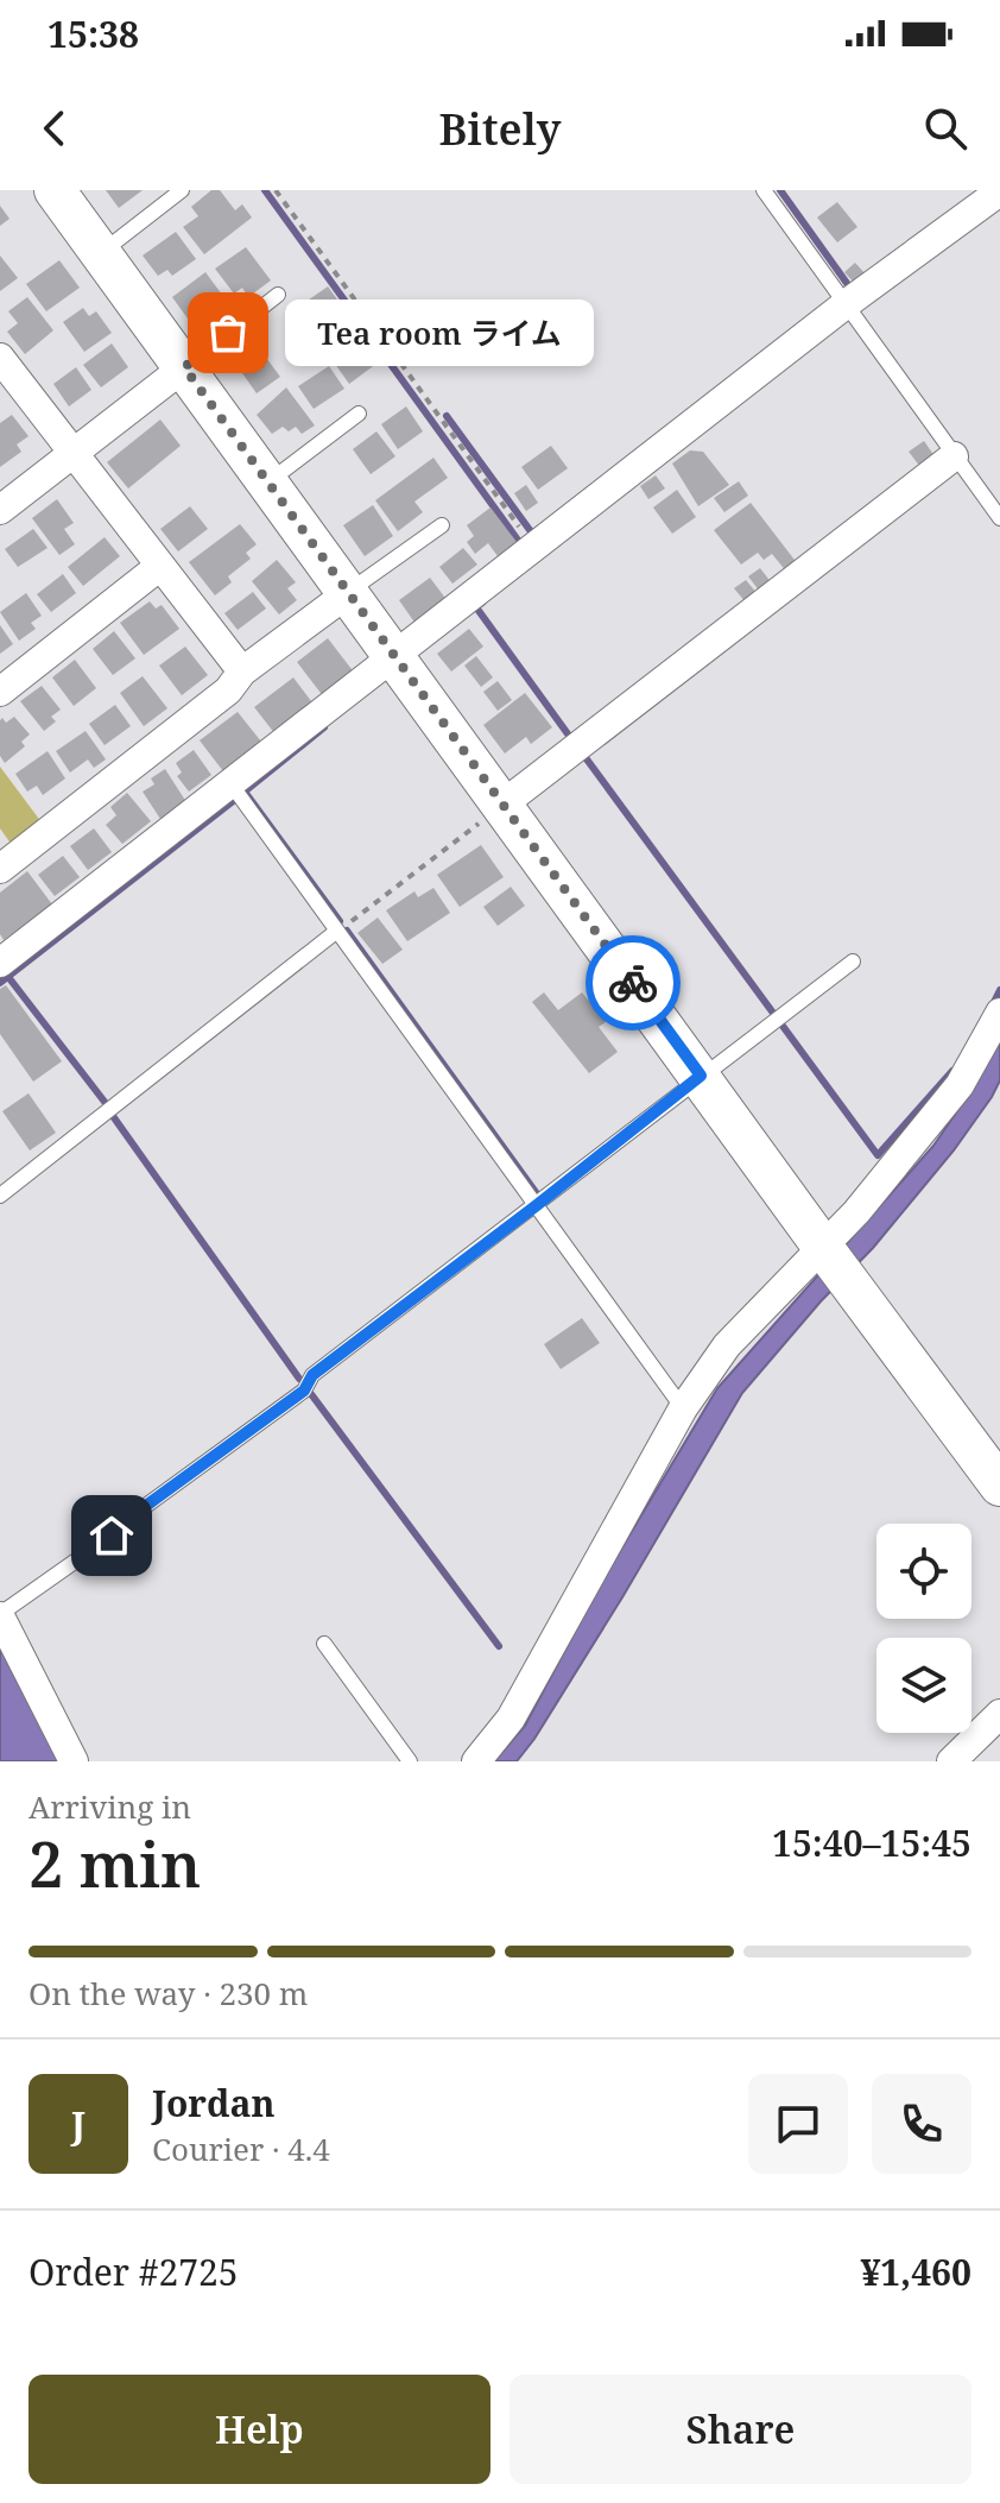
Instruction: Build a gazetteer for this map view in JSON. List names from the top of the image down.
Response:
{
  "places": ["Tea room ライム"],
  "page": {
    "status": "15:38",
    "header": "Bitely",
    "bubble": "Tea room ライム",
    "heading": ["2 min", "Arriving in", "15:40–15:45"],
    "panel": [
      "Jordan",
      "Courier · 4.4",
      "Order #2725",
      "¥1,460"
    ],
    "bar": "On the way · 230 m",
    "round": "J",
    "buttons": ["Help", "Share"]
  }
}
